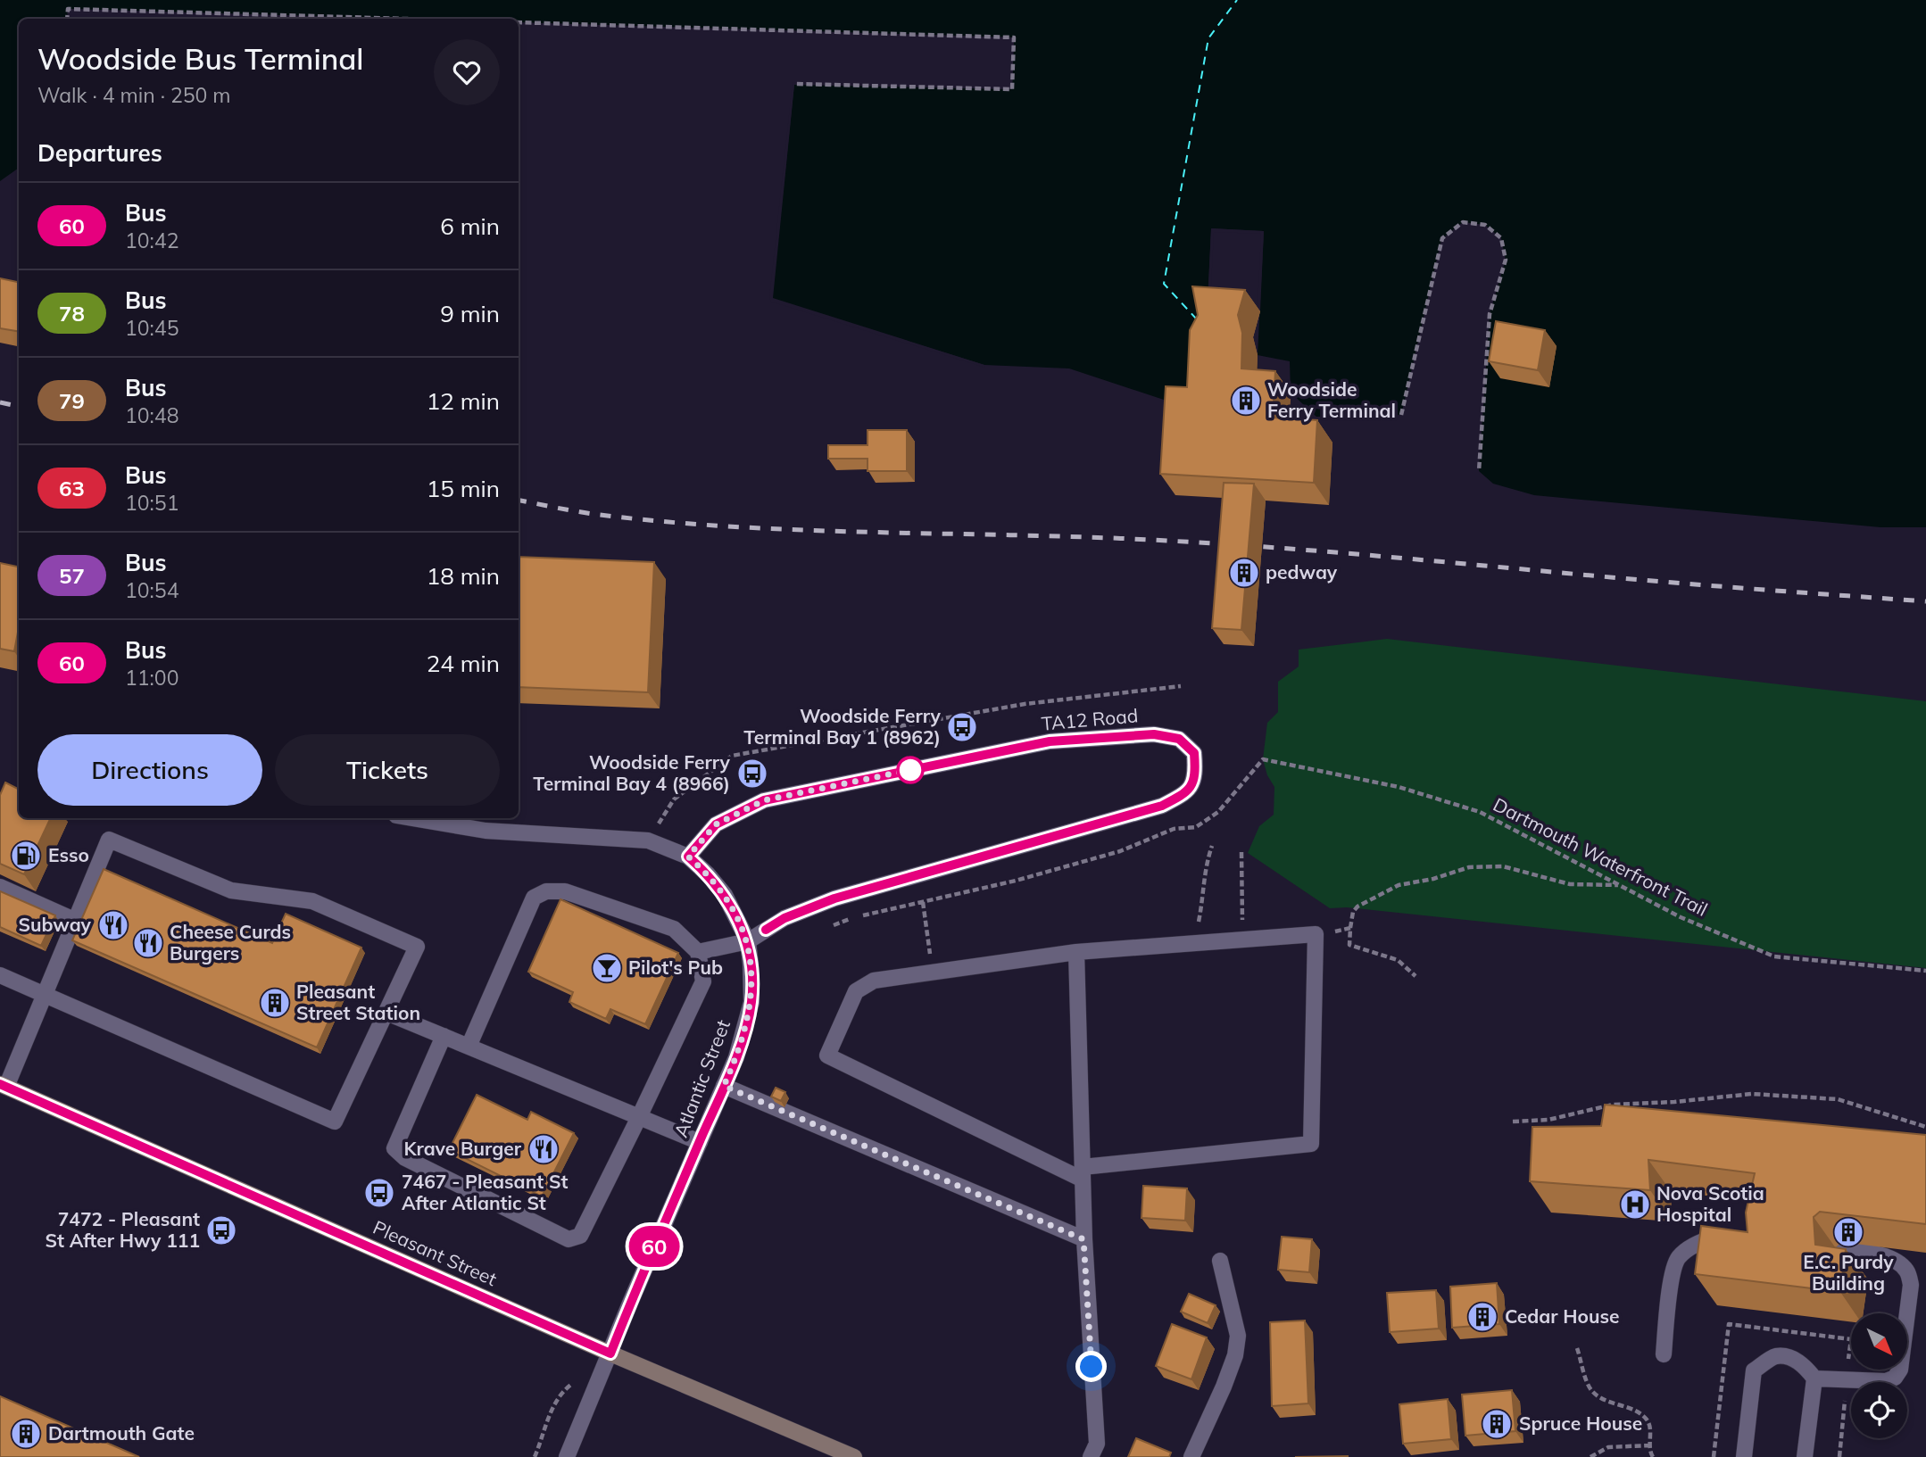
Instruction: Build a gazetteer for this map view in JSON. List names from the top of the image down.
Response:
{
  "streets": {
    "main road": ["Pleasant Street"],
    "street": ["TA12 Road", "Atlantic Street"],
    "path": ["Dartmouth Waterfront Trail"]
  },
  "crossings": [
    ["TA12 Road", "Atlantic Street"],
    ["Atlantic Street", "Pleasant Street"]
  ],
  "places": {
    "building": [
      "Woodside Ferry Terminal",
      "pedway",
      "Pleasant Street Station",
      "E.C. Purdy Building",
      "Cedar House",
      "Spruce House",
      "Dartmouth Gate"
    ],
    "bus stop": [
      "Woodside Ferry Terminal Bay 1 (8962)",
      "Woodside Ferry Terminal Bay 4 (8966)",
      "7467 - Pleasant St After Atlantic St",
      "7472 - Pleasant St After Hwy 111"
    ],
    "fuel station": ["Esso"],
    "restaurant": ["Subway", "Cheese Curds Burgers", "Krave Burger"],
    "bar": ["Pilot's Pub"],
    "hospital": ["Nova Scotia Hospital"]
  },
  "lines": ["bus line 60"],
  "north": "bottom right",
  "page": {
    "on_map": "60",
    "heading": [
      ["Woodside Bus Terminal", "Walk · 4 min · 250 m"],
      "Departures"
    ],
    "list": [
      {
        "mark": "60",
        "name": "Bus",
        "note": "10:42",
        "value": "6 min"
      },
      {
        "mark": "78",
        "name": "Bus",
        "note": "10:45",
        "value": "9 min"
      },
      {
        "mark": "79",
        "name": "Bus",
        "note": "10:48",
        "value": "12 min"
      },
      {
        "mark": "63",
        "name": "Bus",
        "note": "10:51",
        "value": "15 min"
      },
      {
        "mark": "57",
        "name": "Bus",
        "note": "10:54",
        "value": "18 min"
      },
      {
        "mark": "60",
        "name": "Bus",
        "note": "11:00",
        "value": "24 min"
      }
    ],
    "buttons": ["Directions", "Tickets"]
  }
}
